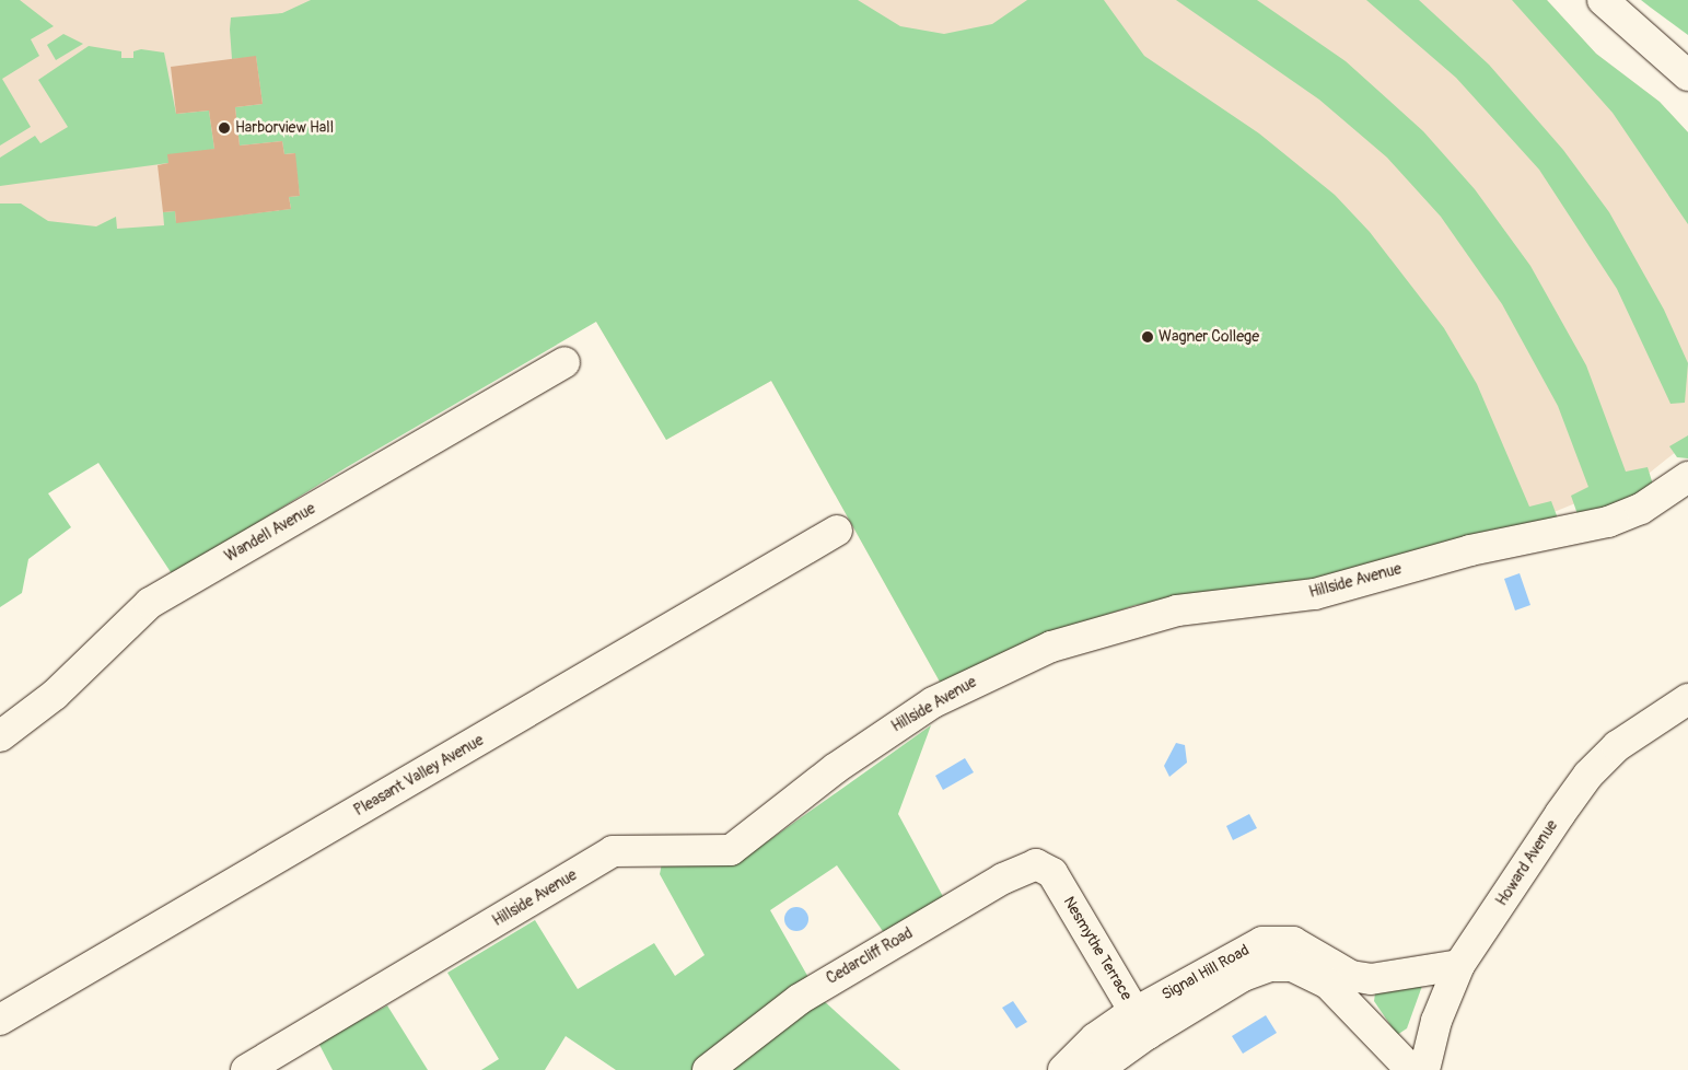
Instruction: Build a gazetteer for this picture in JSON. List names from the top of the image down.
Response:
{
  "streets": {
    "street": [
      "Wandell Avenue",
      "Hillside Avenue",
      "Pleasant Valley Avenue",
      "Howard Avenue",
      "Nesmythe Terrace",
      "Cedarcliff Road",
      "Signal Hill Road"
    ]
  },
  "crossings": [
    ["Howard Avenue", "Signal Hill Road"],
    ["Nesmythe Terrace", "Cedarcliff Road"],
    ["Nesmythe Terrace", "Signal Hill Road"]
  ],
  "places": ["Harborview Hall", "Wagner College"]
}
